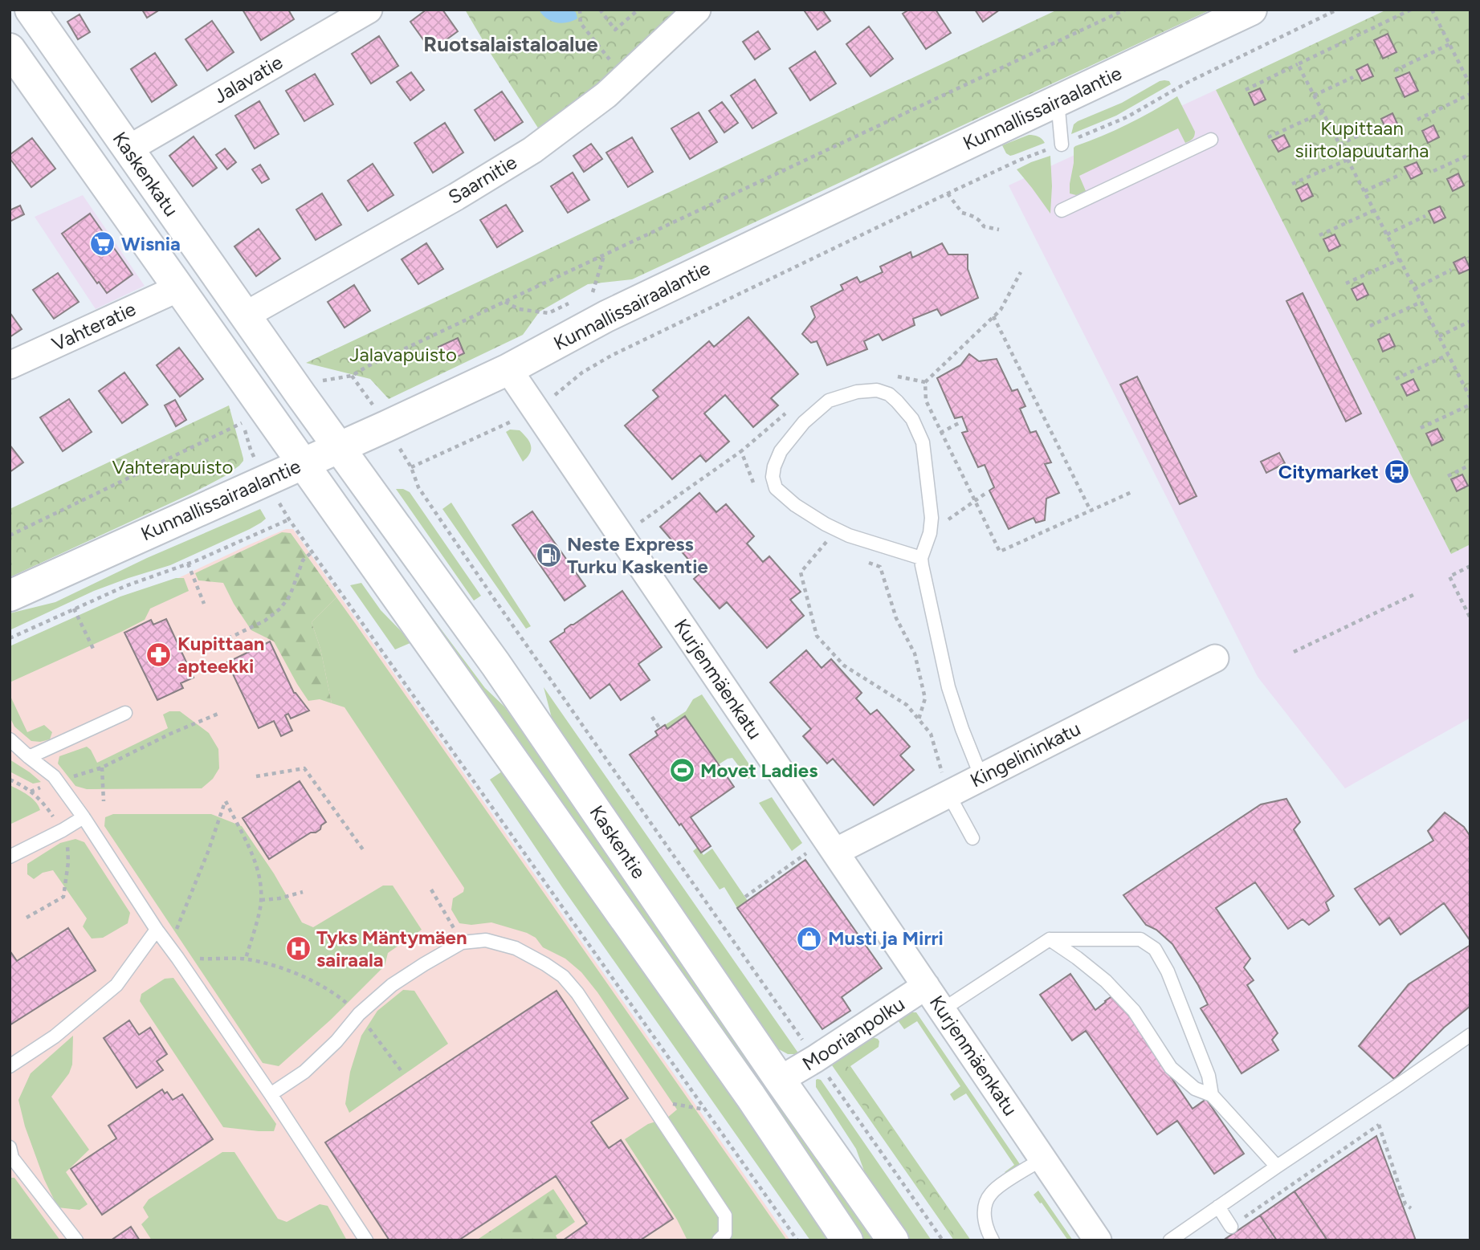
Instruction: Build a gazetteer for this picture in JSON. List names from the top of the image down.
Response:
{
  "streets": {
    "main road": ["Kunnallissairaalantie", "Kaskenkatu", "Kaskentie"],
    "street": [
      "Jalavatie",
      "Saarnitie",
      "Vahteratie",
      "Kurjenmäenkatu",
      "Kingelininkatu",
      "Moorianpolku"
    ]
  },
  "crossings": [
    ["Jalavatie", "Kaskenkatu"],
    ["Kunnallissairaalantie", "Kaskenkatu"],
    ["Kunnallissairaalantie", "Kurjenmäenkatu"],
    ["Kunnallissairaalantie", "Kaskentie"],
    ["Kaskenkatu", "Saarnitie"],
    ["Kaskenkatu", "Vahteratie"],
    ["Kaskenkatu", "Kaskentie"],
    ["Kurjenmäenkatu", "Kingelininkatu"],
    ["Kurjenmäenkatu", "Moorianpolku"],
    ["Kaskentie", "Moorianpolku"]
  ],
  "districts": ["Ruotsalaistaloalue"],
  "parks": ["Kupittaan siirtolapuutarha", "Jalavapuisto", "Vahterapuisto"],
  "places": {
    "supermarket": ["Wisnia"],
    "bus stop": ["Citymarket"],
    "fuel station": ["Neste Express Turku Kaskentie"],
    "pharmacy": ["Kupittaan apteekki"],
    "sports": ["Movet Ladies"],
    "shop": ["Musti ja Mirri"],
    "hospital": ["Tyks Mäntymäen sairaala"]
  }
}
